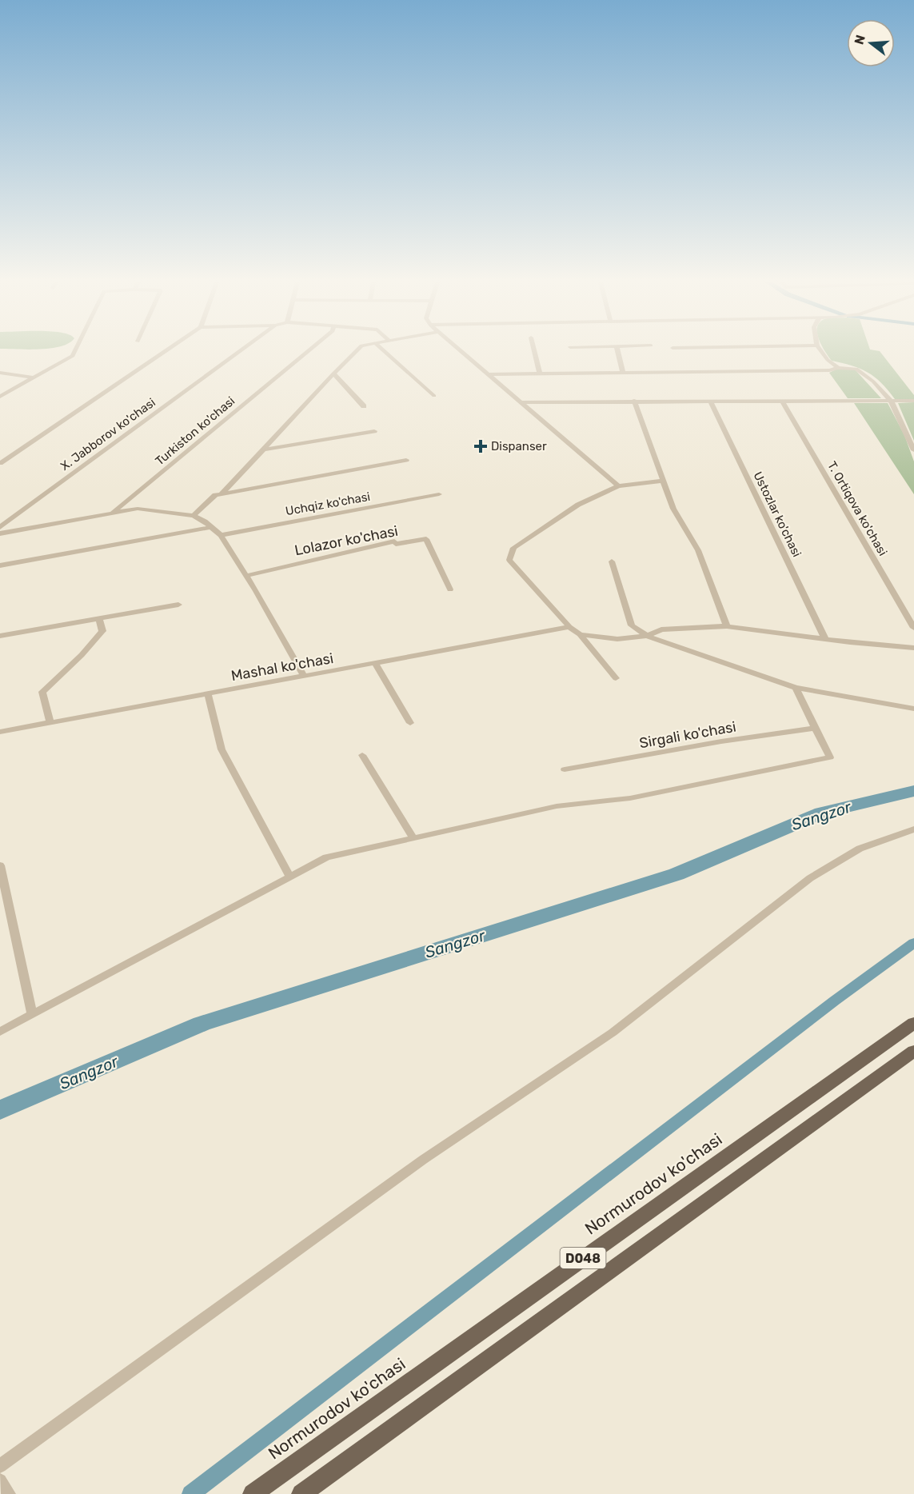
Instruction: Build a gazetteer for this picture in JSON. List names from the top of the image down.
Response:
{
  "streets": {
    "main road": ["Normurodov ko'chasi", "D048"],
    "street": [
      "Turkiston ko'chasi",
      "X. Jabborov ko'chasi",
      "Uchqiz ko'chasi",
      "T. Ortiqova ko'chasi",
      "Ustozlar ko'chasi",
      "Lolazor ko'chasi",
      "Mashal ko'chasi",
      "Sirgali ko'chasi"
    ]
  },
  "water": ["Sangzor"],
  "places": {
    "health": ["Dispanser"]
  },
  "north": "left"
}
